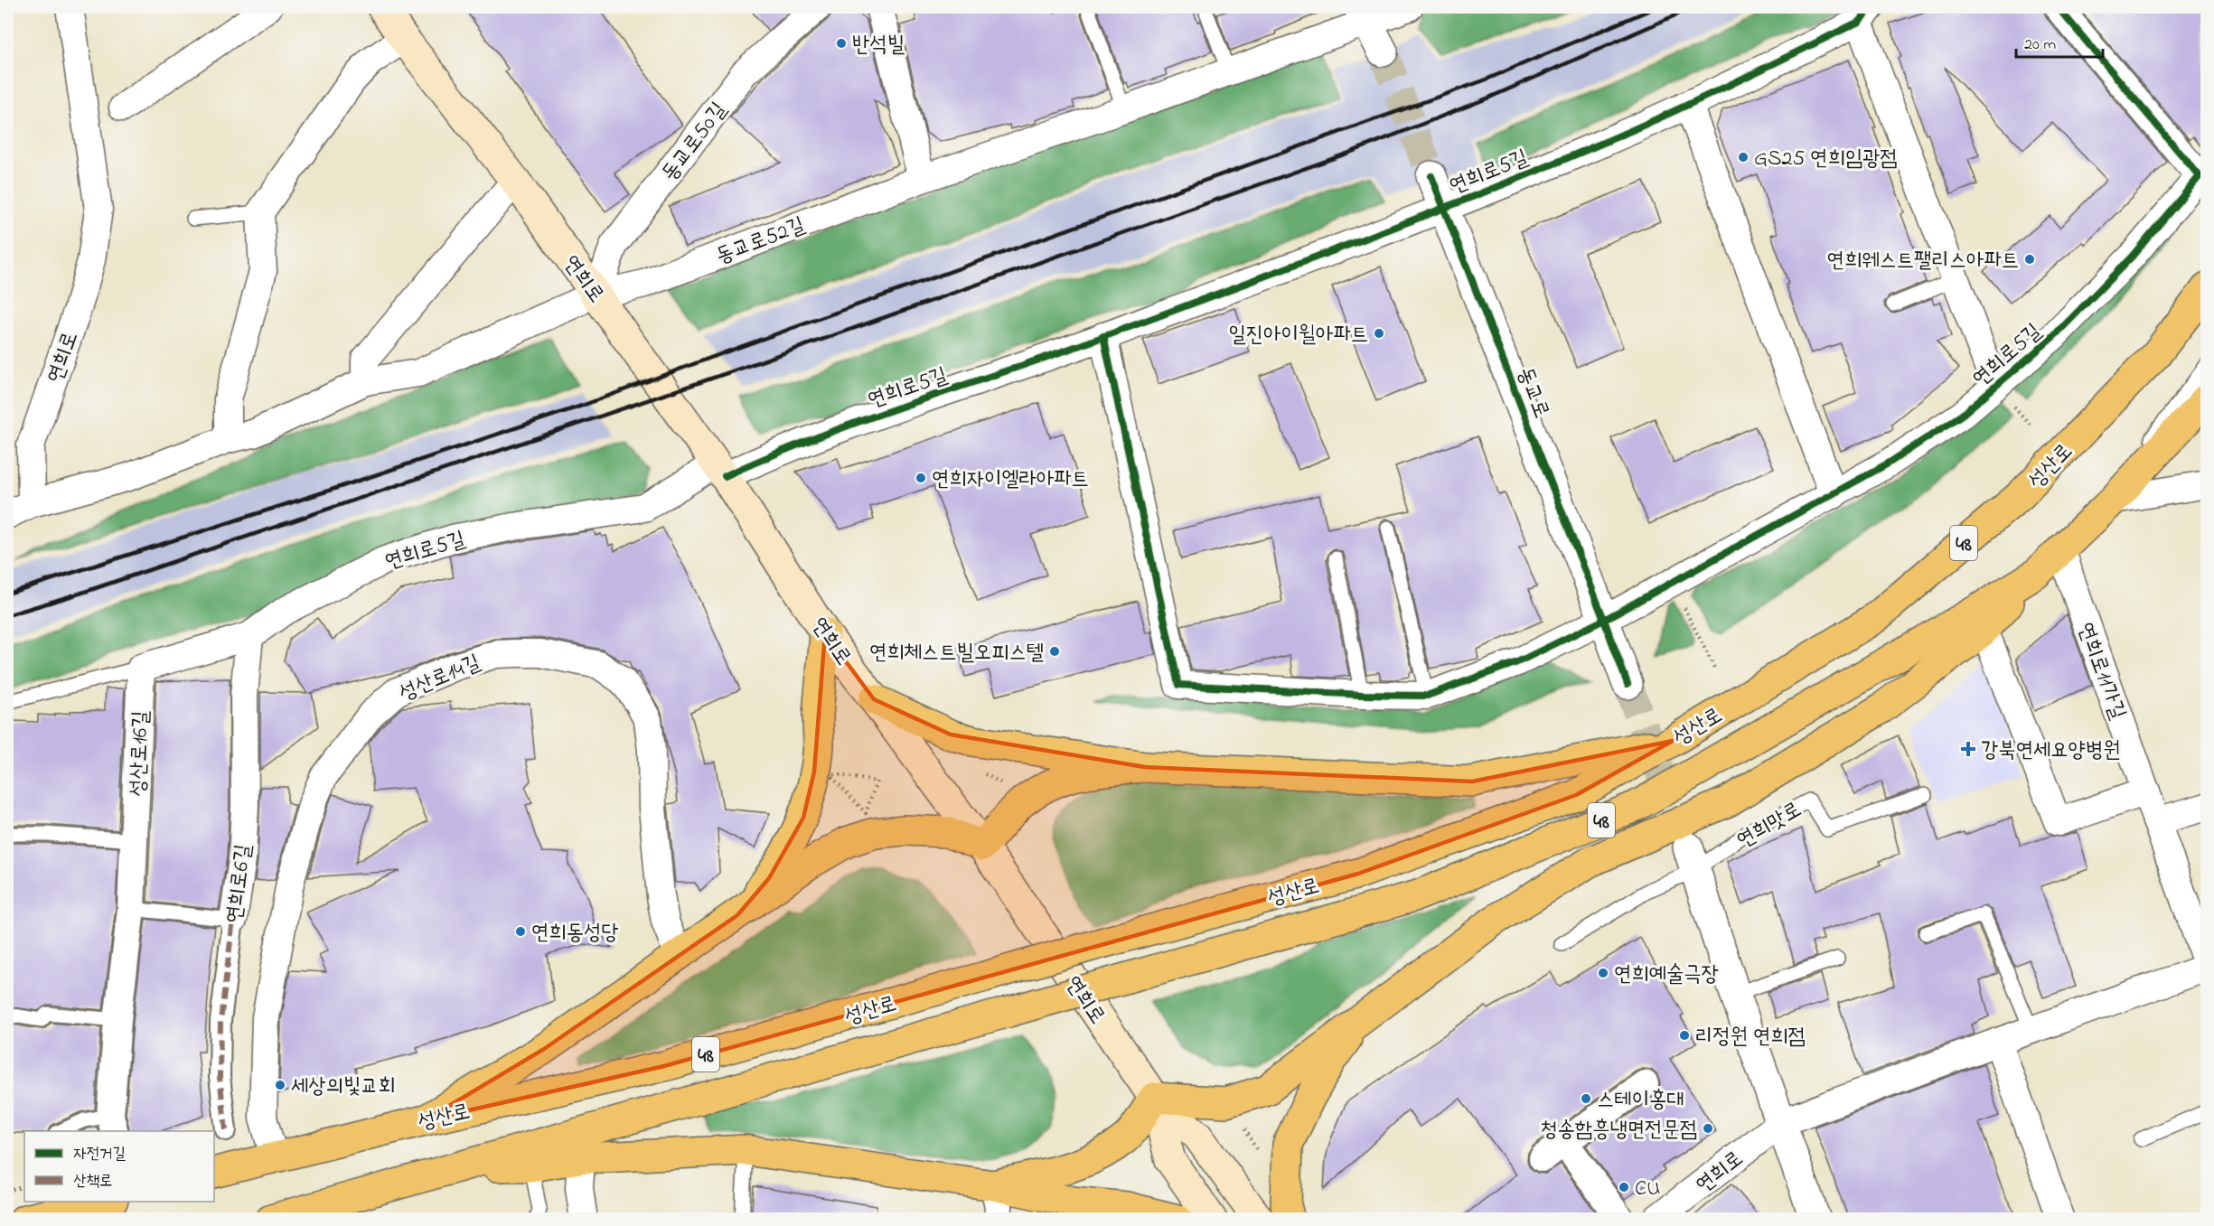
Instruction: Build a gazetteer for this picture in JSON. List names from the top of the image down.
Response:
{
  "streets": {
    "main road": ["연희로", "성산로", "48"],
    "street": [
      "동교로50길",
      "연희로5길",
      "동교로52길",
      "동교로",
      "연희로11가길",
      "성산로14길",
      "성산로16길",
      "연희로6길"
    ],
    "lane": ["연희맛로"]
  },
  "crossings": [
    ["동교로50길", "동교로52길"],
    ["동교로50길", "연희로"],
    ["연희로5길", "연희로"],
    ["연희로5길", "동교로"],
    ["연희로5길", "성산로16길"],
    ["연희로5길", "연희로6길"],
    ["동교로52길", "연희로"],
    ["성산로", "연희로11가길"],
    ["성산로", "성산로14길"]
  ],
  "places": {
    "other": [
      "반석빌",
      "GS25 연희임광점",
      "연희웨스트팰리스아파트",
      "일진아이윌아파트",
      "연희자이엘라아파트",
      "연희체스트빌오피스텔",
      "연희동성당",
      "연희예술극장",
      "리정원 연희점",
      "세상의빛교회",
      "스테이홍대",
      "청송함흥냉면전문점",
      "CU"
    ],
    "health": ["강북연세요양병원"]
  },
  "legend": ["자전거길", "산책로"],
  "scale_bar": "20 m"
}
